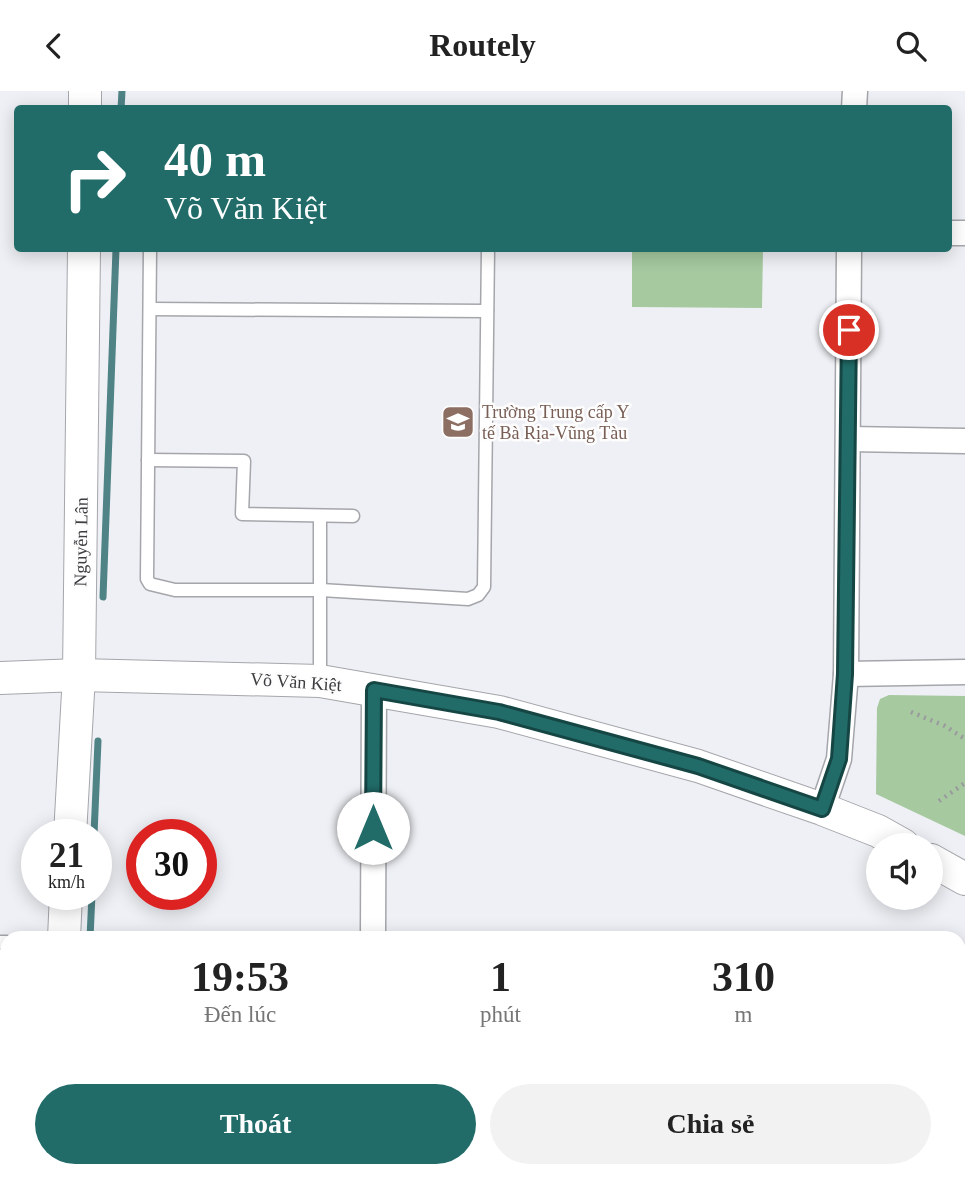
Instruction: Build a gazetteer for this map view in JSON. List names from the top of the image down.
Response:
{
  "streets": {
    "street": ["Nguyễn Lân", "Võ Văn Kiệt"]
  },
  "crossings": [
    ["Nguyễn Lân", "Võ Văn Kiệt"]
  ],
  "places": {
    "school or university": ["Trường Trung cấp Y tế Bà Rịa-Vũng Tàu"]
  },
  "page": {
    "header": "Routely",
    "turn": ["40 m", "Võ Văn Kiệt"],
    "speed": "21 km/h",
    "limit": "30",
    "eta": [
      "19:53",
      "Đến lúc",
      "1",
      "phút",
      "310",
      "m"
    ],
    "buttons": ["Thoát", "Chia sẻ"]
  }
}
